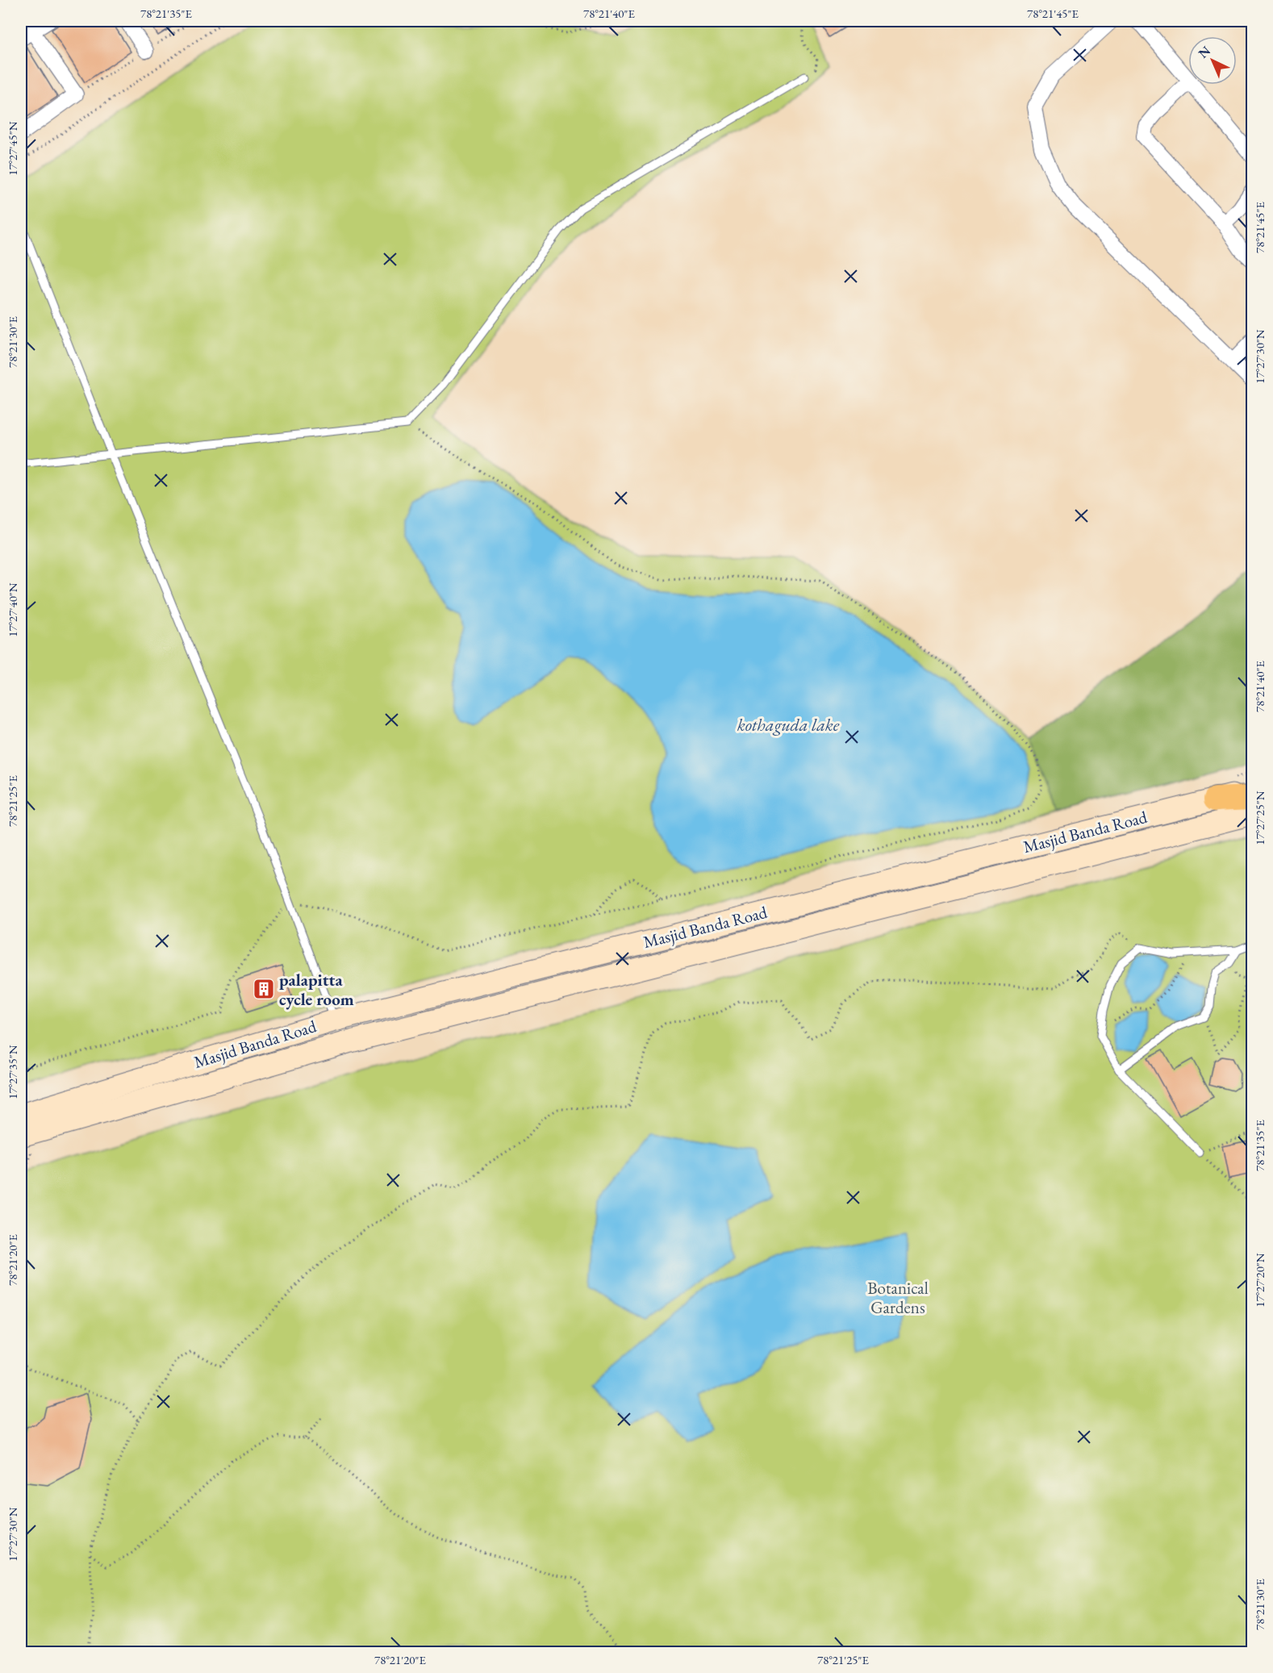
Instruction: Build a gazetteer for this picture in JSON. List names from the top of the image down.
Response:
{
  "streets": {
    "main road": ["Masjid Banda Road"]
  },
  "water": ["kothaguda lake"],
  "parks": ["Botanical Gardens"],
  "places": {
    "building": ["palapitta cycle room"]
  },
  "north": "top left",
  "coordinates": [
    "78°21'35\"E",
    "78°21'40\"E",
    "78°21'45\"E",
    "17°27'45\"N",
    "78°21'30\"E",
    "17°27'30\"N",
    "17°27'40\"N",
    "78°21'25\"E",
    "17°27'25\"N",
    "17°27'35\"N",
    "78°21'20\"E",
    "17°27'20\"N"
  ]
}
